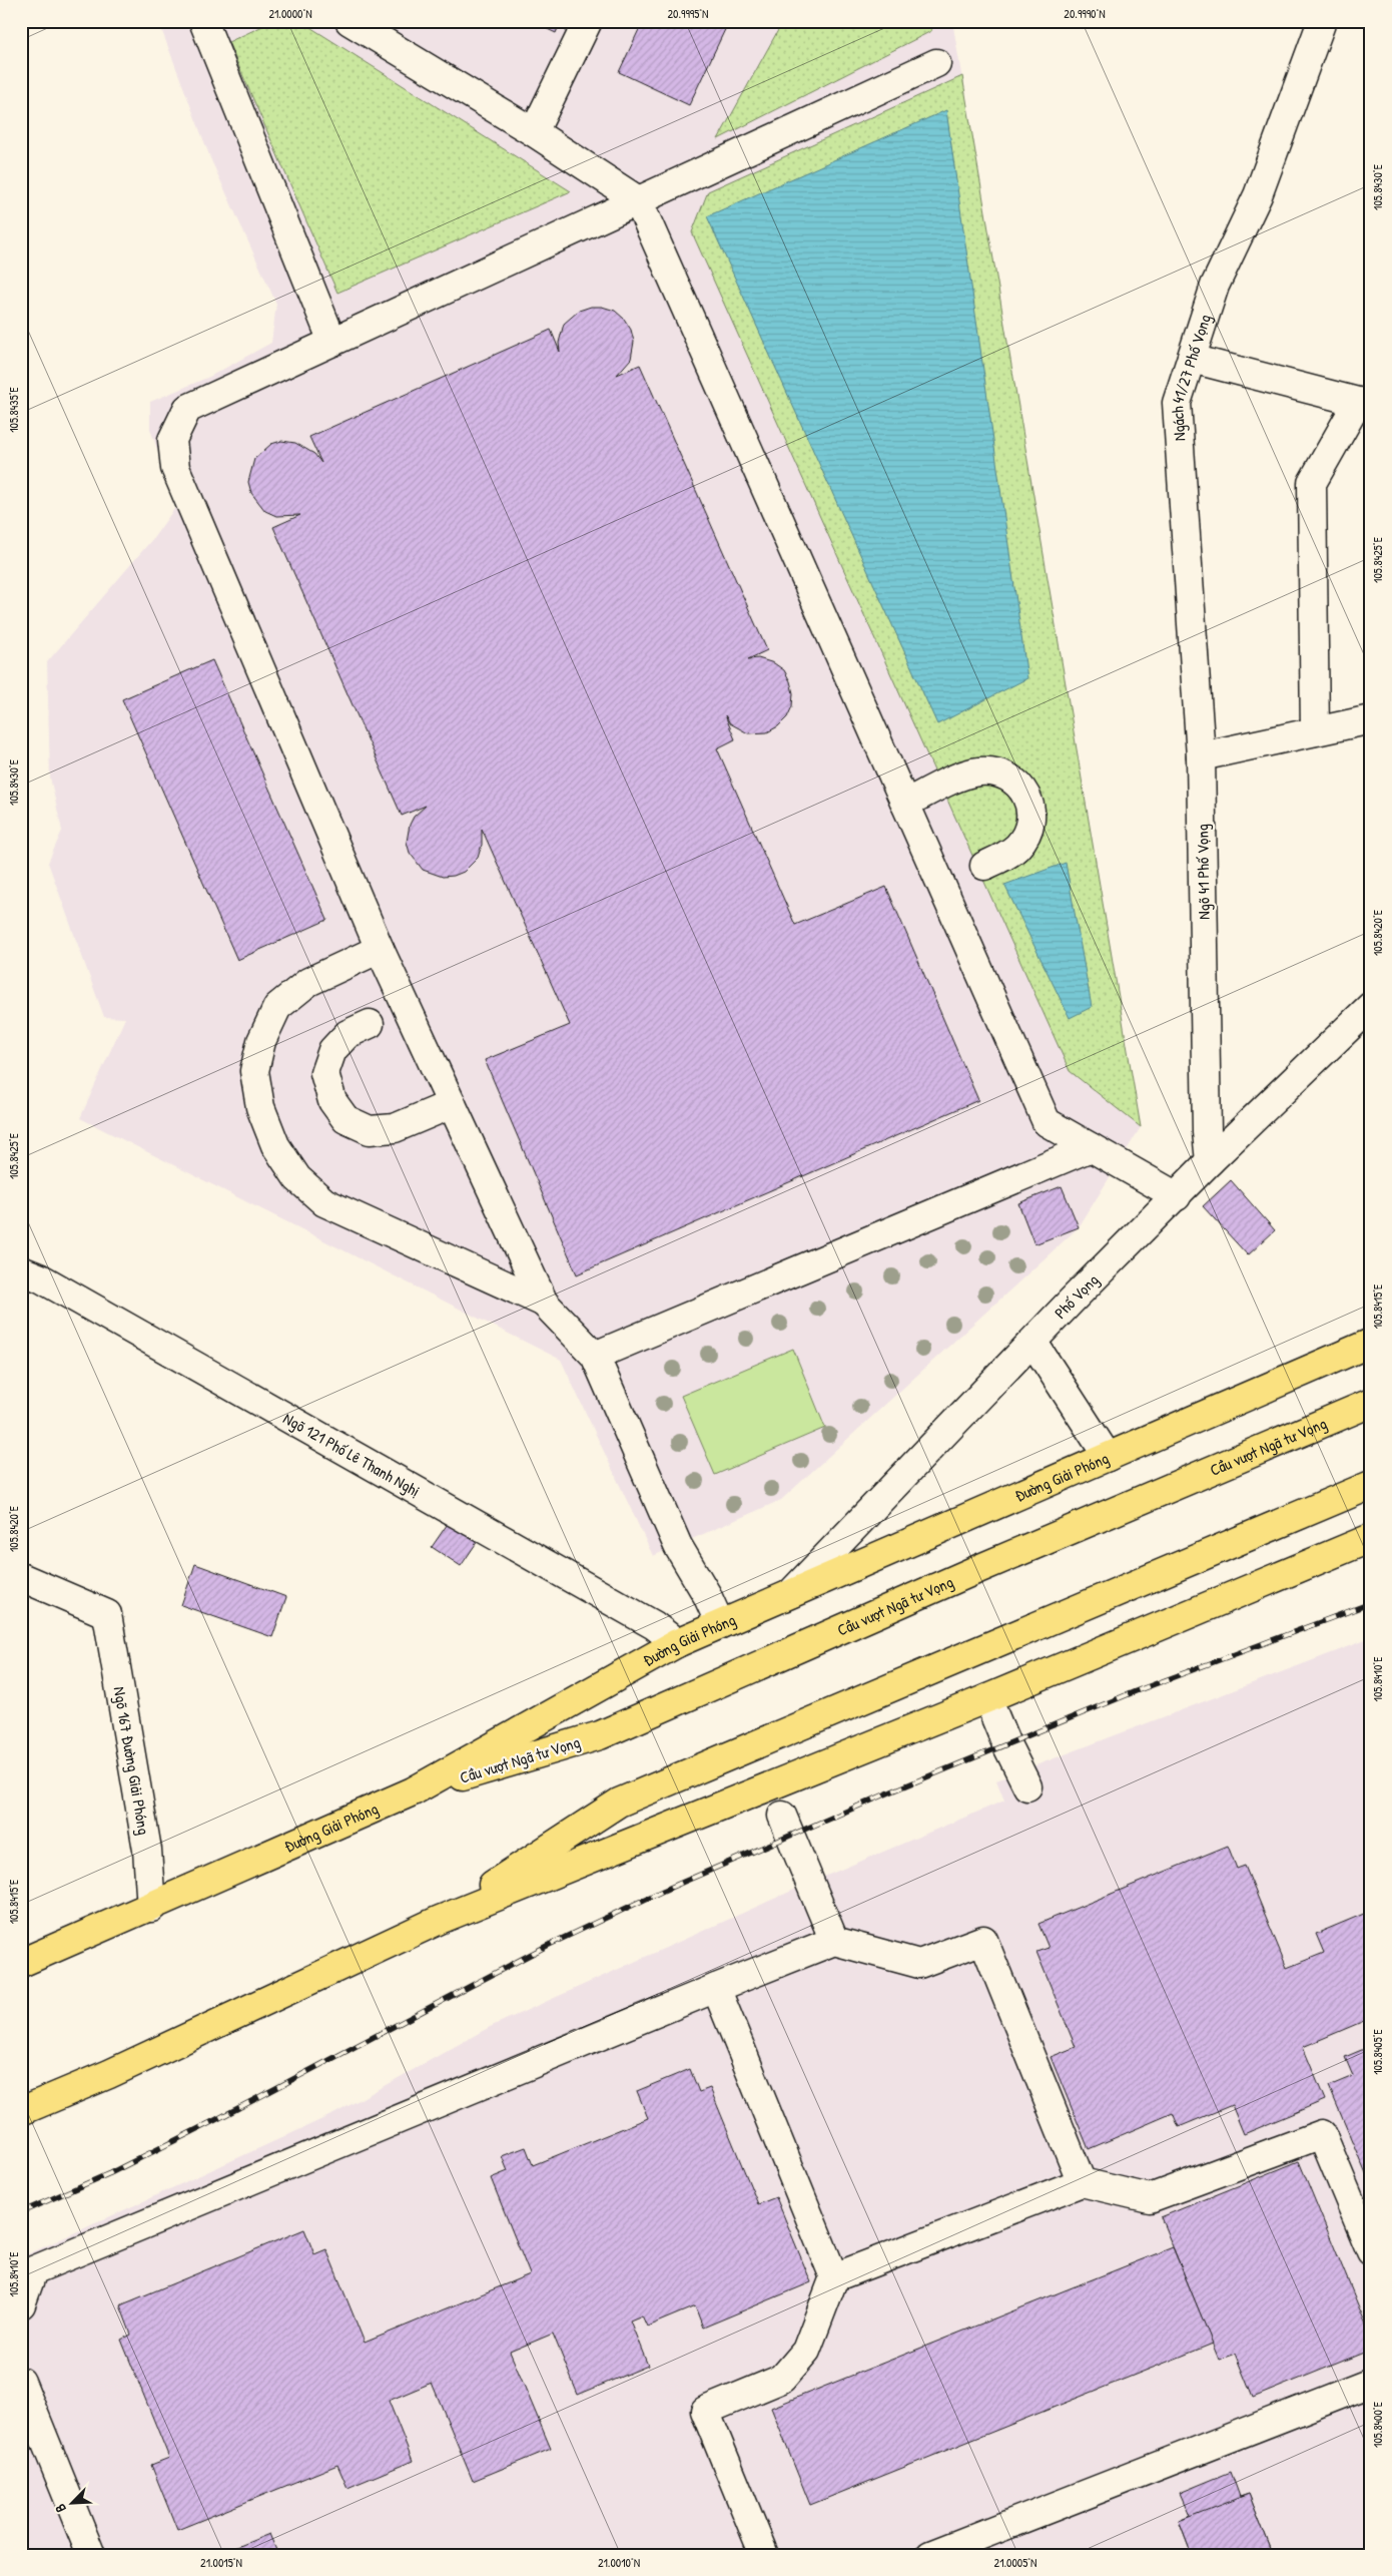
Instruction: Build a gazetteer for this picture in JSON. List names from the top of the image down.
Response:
{
  "streets": {
    "main road": ["Cầu vượt Ngã tư Vọng", "Đường Giải Phóng"],
    "street": [
      "Ngách 41/27 Phố Vọng",
      "Ngõ 41 Phố Vọng",
      "Phố Vọng",
      "Ngõ 121 Phố Lê Thanh Nghị",
      "Ngõ 167 Đường Giải Phóng"
    ]
  },
  "crossings": [
    ["Ngách 41/27 Phố Vọng", "Ngõ 41 Phố Vọng"],
    ["Ngõ 41 Phố Vọng", "Phố Vọng"],
    ["Phố Vọng", "Đường Giải Phóng"],
    ["Cầu vượt Ngã tư Vọng", "Đường Giải Phóng"],
    ["Ngõ 121 Phố Lê Thanh Nghị", "Đường Giải Phóng"],
    ["Đường Giải Phóng", "Ngõ 167 Đường Giải Phóng"]
  ],
  "north": "bottom left",
  "coordinates": [
    "21.0000°N",
    "20.9995°N",
    "20.9990°N",
    "105.8430°E",
    "105.8435°E",
    "105.8425°E",
    "105.8420°E",
    "105.8415°E",
    "105.8410°E",
    "105.8405°E",
    "105.8400°E",
    "21.0015°N",
    "21.0010°N",
    "21.0005°N"
  ]
}
